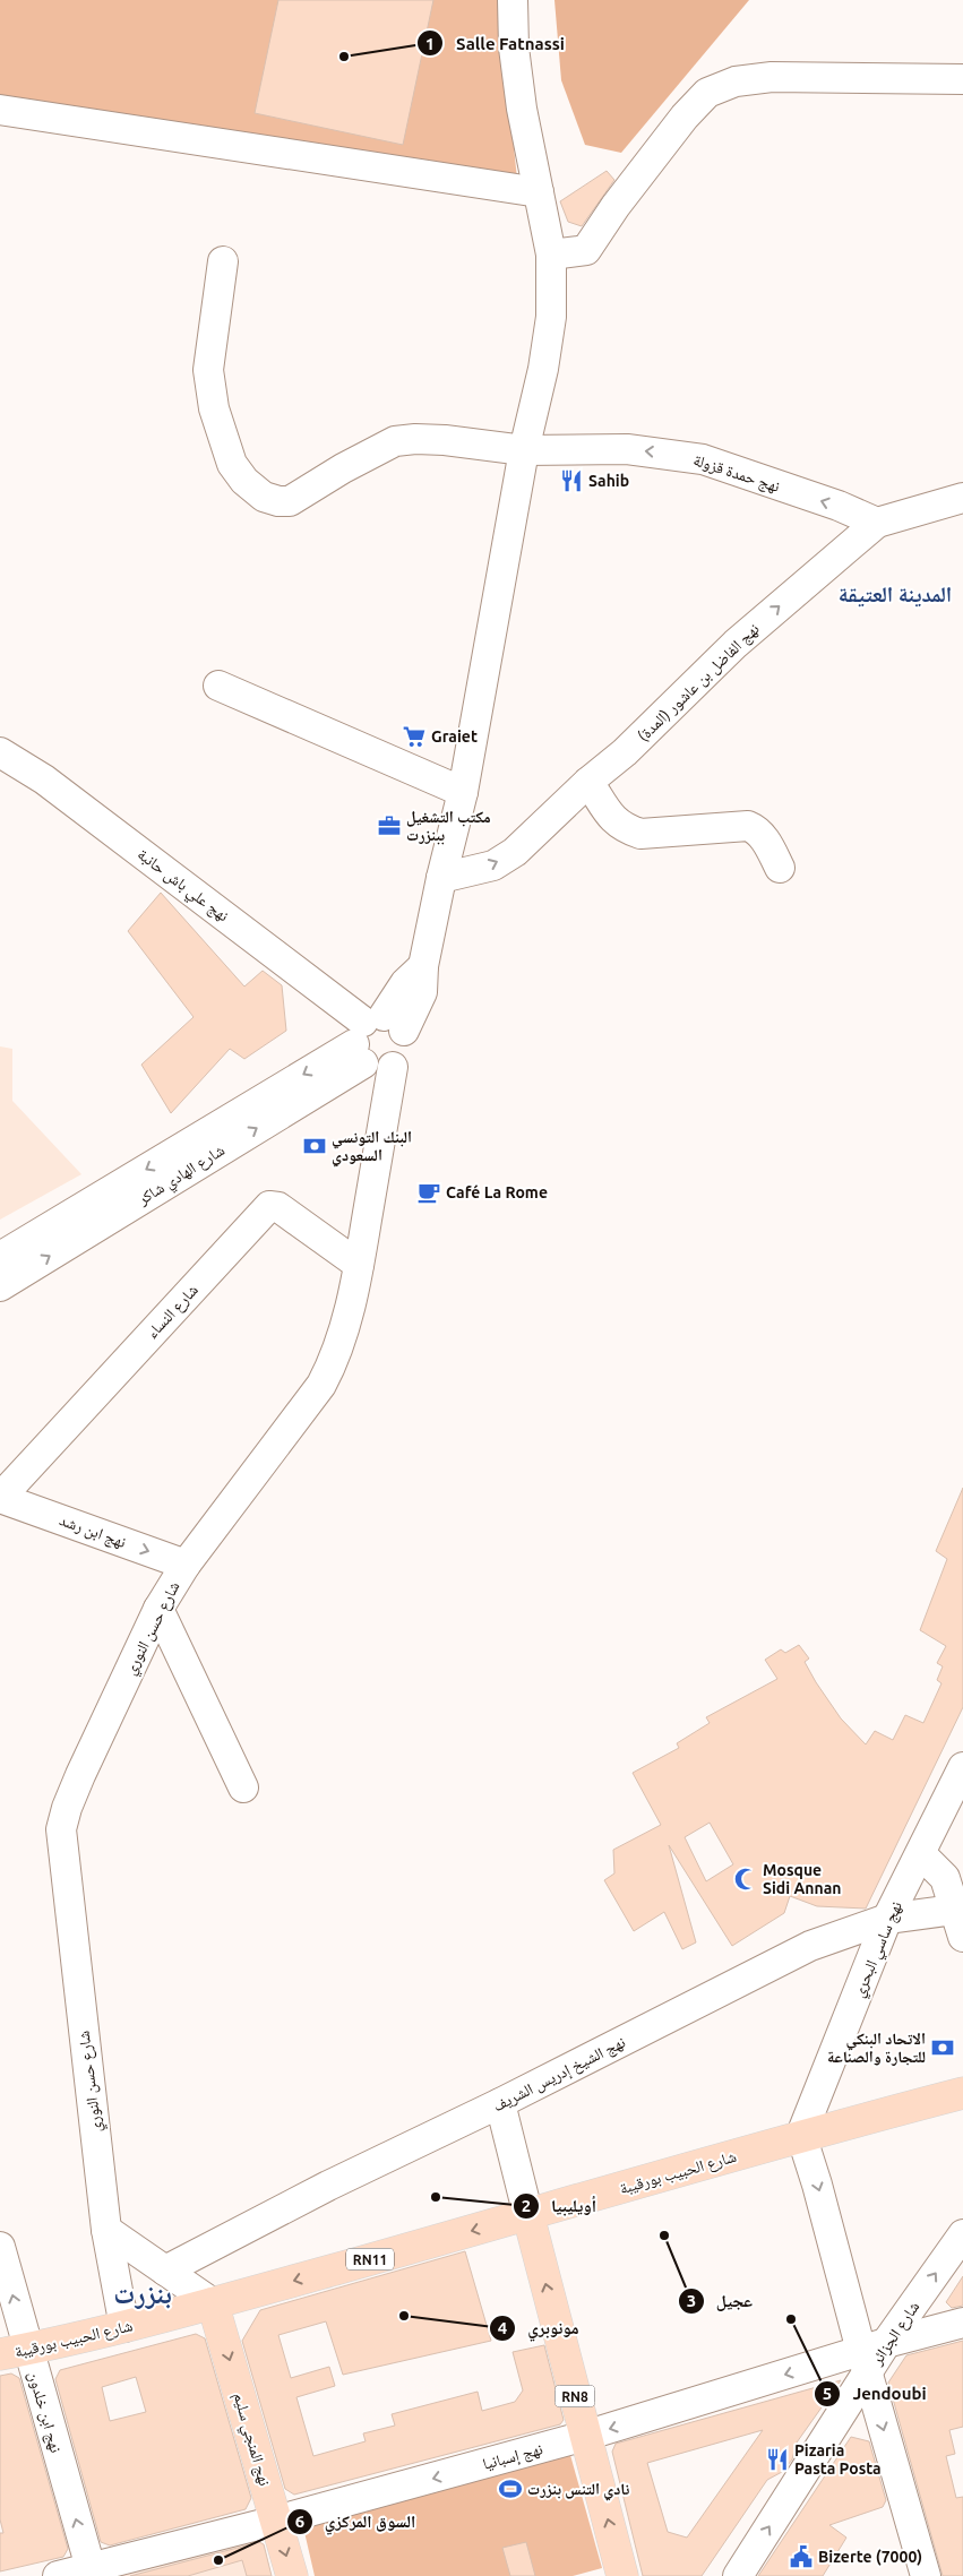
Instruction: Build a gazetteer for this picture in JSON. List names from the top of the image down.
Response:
{
  "streets": {
    "main road": [
      "شارع الحبيب بورقيبة",
      "RN11",
      "RN8",
      "نهج المنجي سليم"
    ],
    "street": [
      "نهج حمدة قزولة",
      "نهج الفاضل بن عاشور (المدة)",
      "نهج علي باش حانبة",
      "شارع الهادي شاكر",
      "شارع النساء",
      "نهج ابن رشد",
      "شارع حسن النوري",
      "نهج ساسي البحري",
      "نهج الشيخ إدريس الشريف",
      "شارع الجزائر",
      "نهج ابن خلدون",
      "نهج إسبانيا"
    ]
  },
  "crossings": [
    ["نهج حمدة قزولة", "نهج الفاضل بن عاشور (المدة)"],
    ["نهج علي باش حانبة", "شارع الهادي شاكر"],
    ["نهج علي باش حانبة", "شارع حسن النوري"],
    ["شارع الهادي شاكر", "شارع حسن النوري"],
    ["شارع النساء", "نهج ابن رشد"],
    ["شارع النساء", "شارع حسن النوري"],
    ["نهج ابن رشد", "شارع حسن النوري"],
    ["شارع حسن النوري", "شارع الحبيب بورقيبة"],
    ["نهج ساسي البحري", "نهج الشيخ إدريس الشريف"],
    ["نهج ساسي البحري", "شارع الحبيب بورقيبة"],
    ["شارع الحبيب بورقيبة", "RN8"],
    ["شارع الحبيب بورقيبة", "نهج ابن خلدون"],
    ["شارع الحبيب بورقيبة", "نهج المنجي سليم"],
    ["شارع الجزائر", "نهج إسبانيا"],
    ["RN8", "نهج إسبانيا"],
    ["نهج ابن خلدون", "نهج إسبانيا"],
    ["نهج المنجي سليم", "نهج إسبانيا"]
  ],
  "one_way": [
    "نهج حمدة قزولة",
    "نهج الفاضل بن عاشور (المدة)",
    "نهج ابن رشد",
    "شارع الجزائر",
    "نهج ابن خلدون",
    "نهج المنجي سليم",
    "نهج إسبانيا"
  ],
  "districts": ["المدينة العتيقة", "بنزرت"],
  "places": {
    "other": [
      "Salle Fatnassi",
      "أويليبيا",
      "عجيل",
      "مونوبري",
      "Jendoubi",
      "السوق المركزي"
    ],
    "restaurant": ["Sahib", "Pizaria Pasta Posta"],
    "supermarket": ["Graiet"],
    "office": ["مكتب التشغيل ببنزرت"],
    "bank": ["البنك التونسي السعودي", "الاتحاد البنكي للتجارة والصناعة"],
    "cafe": ["Café La Rome"],
    "mosque": ["Mosque Sidi Annan"],
    "sports": ["نادي التنس بنزرت"],
    "public building": ["Bizerte (7000)"]
  }
}
